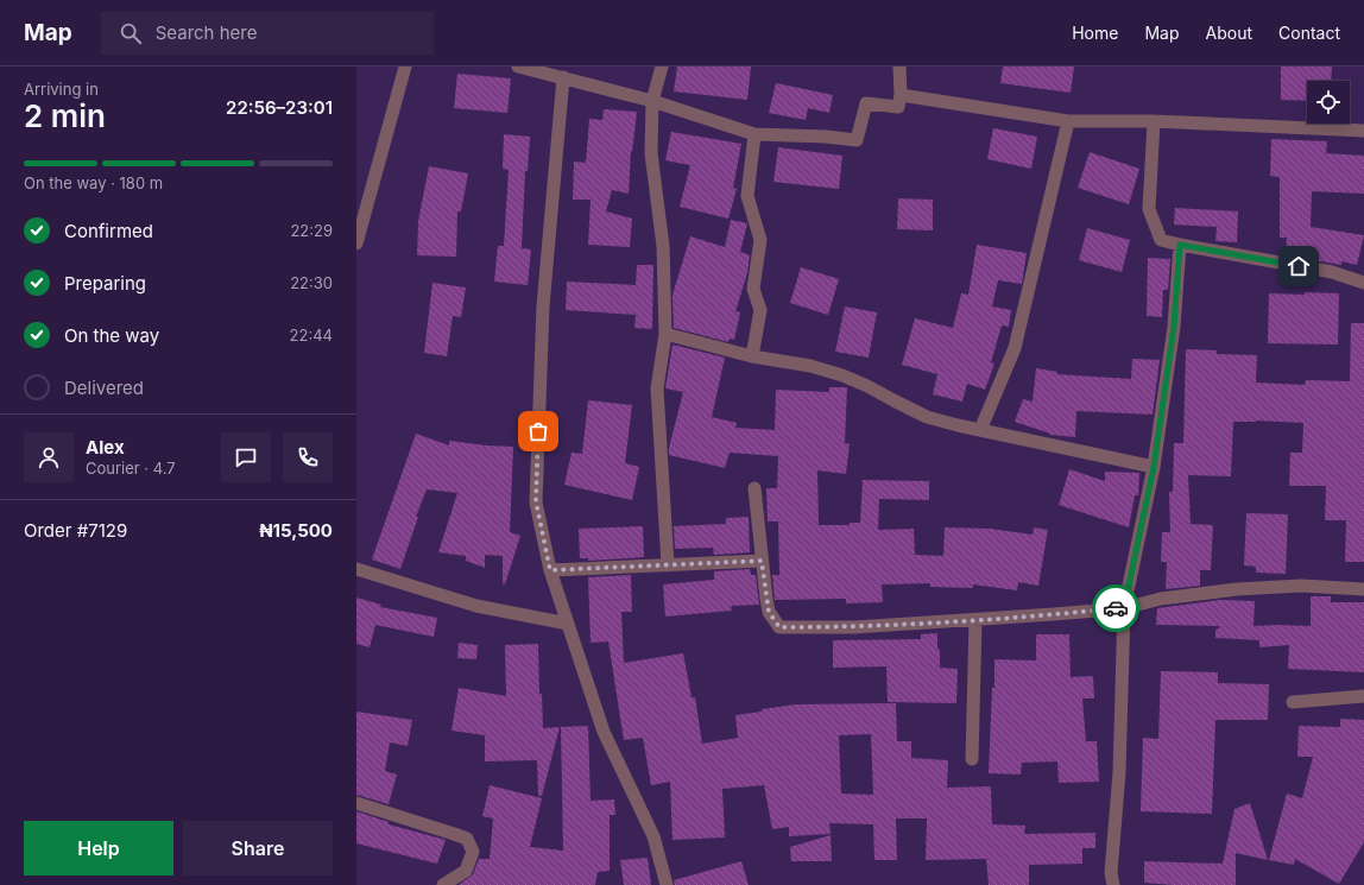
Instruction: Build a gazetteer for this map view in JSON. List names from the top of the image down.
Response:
{
  "page": {
    "header": "Map",
    "search": "Search here",
    "nav": [
      "Home",
      "Map",
      "About",
      "Contact"
    ],
    "heading": ["2 min", "Arriving in", "22:56–23:01"],
    "panel": [
      "Alex",
      "Courier · 4.7",
      "Order #7129",
      "₦15,500"
    ],
    "bar": "On the way · 180 m",
    "list": [
      ["Confirmed", "22:29"],
      ["Preparing", "22:30"],
      ["On the way", "22:44"],
      "Delivered"
    ],
    "buttons": ["Help", "Share"]
  }
}
